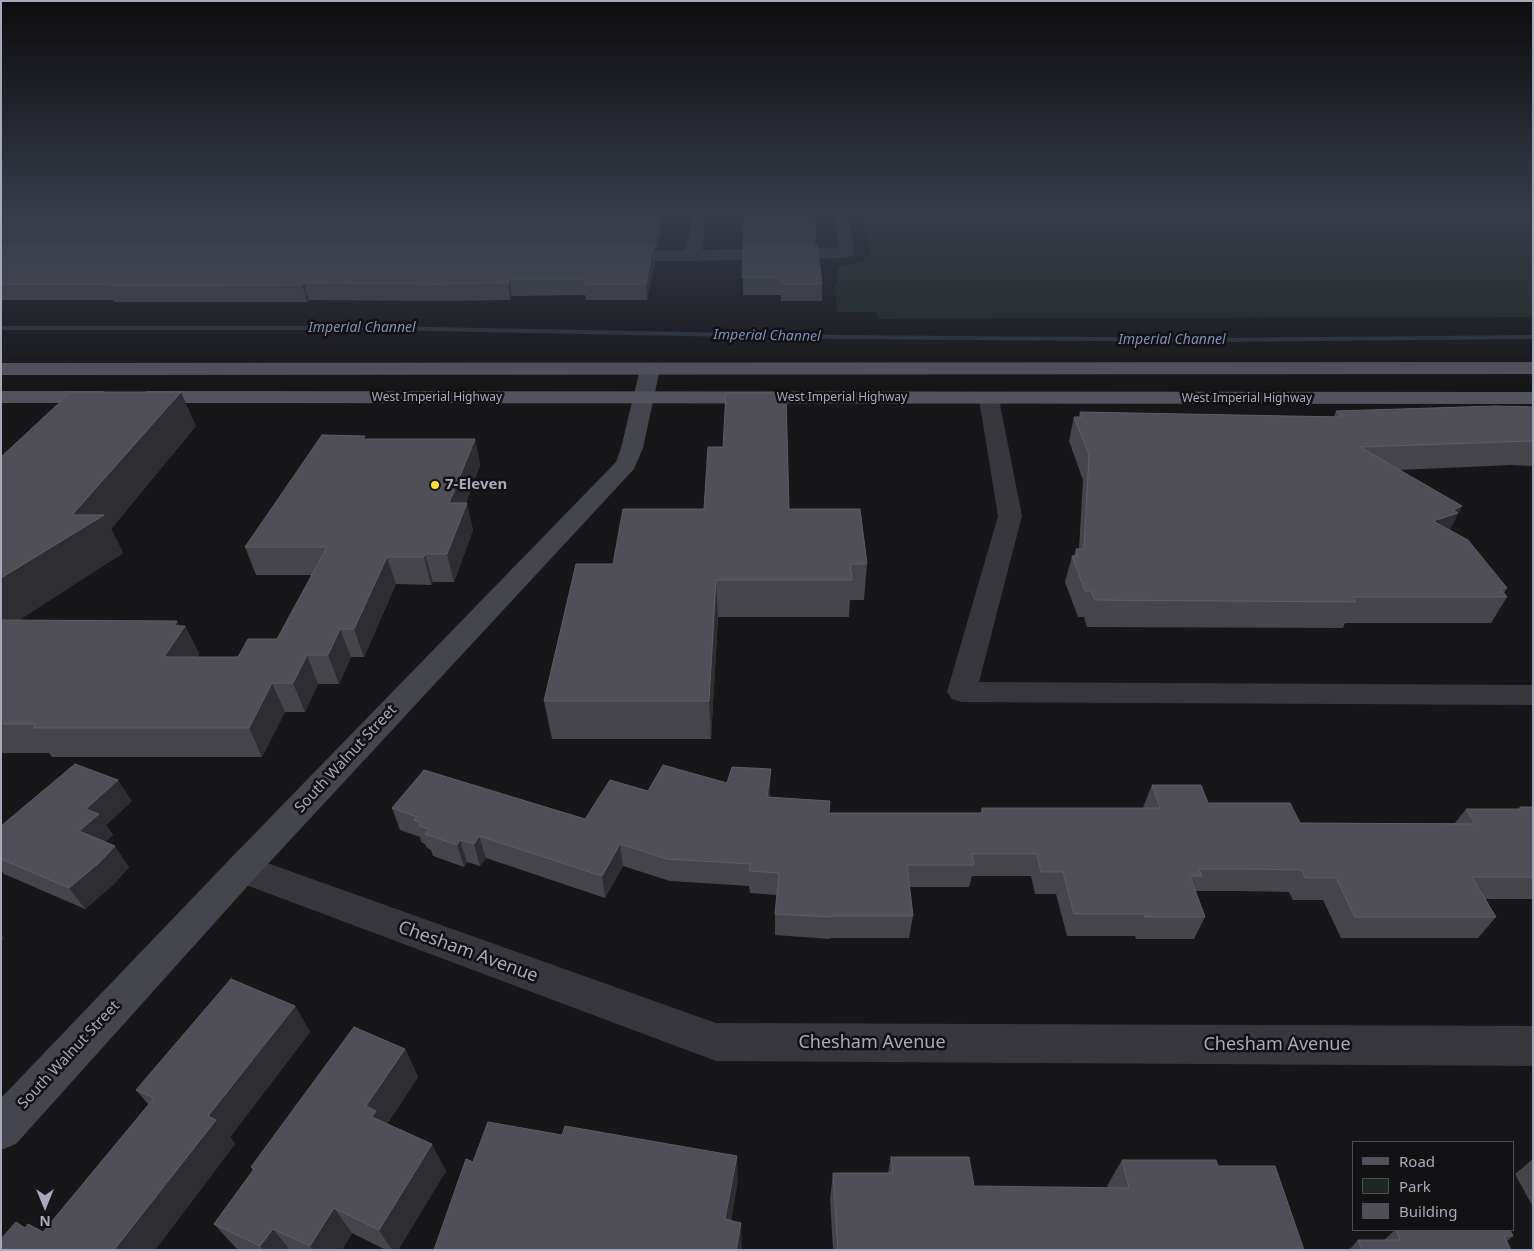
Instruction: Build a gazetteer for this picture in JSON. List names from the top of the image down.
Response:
{
  "streets": {
    "main road": ["West Imperial Highway"],
    "street": ["South Walnut Street", "Chesham Avenue"]
  },
  "crossings": [
    ["West Imperial Highway", "South Walnut Street"],
    ["South Walnut Street", "Chesham Avenue"]
  ],
  "water": ["Imperial Channel"],
  "places": ["7-Eleven"],
  "legend": ["Road", "Park", "Building"],
  "north": "bottom"
}
